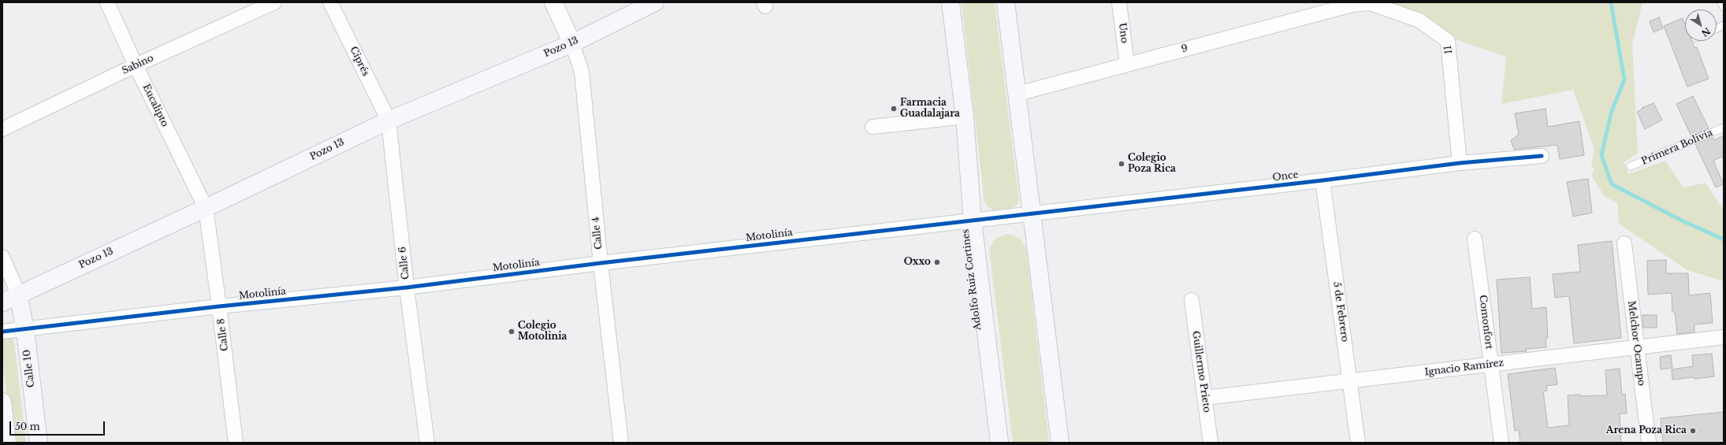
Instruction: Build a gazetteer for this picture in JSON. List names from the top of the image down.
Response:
{
  "streets": {
    "main road": ["Pozo 13", "Adolfo Ruiz Cortines", "Calle 10"],
    "street": [
      "Uno",
      "9",
      "11",
      "Ciprés",
      "Sabino",
      "Eucalipto",
      "Once",
      "Calle 4",
      "Motolinía",
      "Calle 6",
      "5 de Febrero",
      "Comonfort",
      "Calle 8",
      "Melchor Ocampo",
      "Ignacio Ramírez",
      "Guillermo Prieto"
    ],
    "lane": ["Primera Bolivia"]
  },
  "crossings": [
    ["Uno", "9"],
    ["Pozo 13", "Ciprés"],
    ["Pozo 13", "Eucalipto"],
    ["Pozo 13", "Calle 4"],
    ["Pozo 13", "Calle 6"],
    ["Pozo 13", "Calle 8"],
    ["Pozo 13", "Calle 10"],
    ["9", "11"],
    ["11", "Once"],
    ["Ciprés", "Calle 6"],
    ["Sabino", "Eucalipto"],
    ["Eucalipto", "Calle 8"],
    ["Once", "Motolinía"],
    ["Once", "5 de Febrero"],
    ["Calle 4", "Motolinía"],
    ["Motolinía", "Calle 6"],
    ["Motolinía", "Adolfo Ruiz Cortines"],
    ["Motolinía", "Calle 8"],
    ["Motolinía", "Calle 10"],
    ["5 de Febrero", "Ignacio Ramírez"],
    ["Comonfort", "Ignacio Ramírez"],
    ["Melchor Ocampo", "Ignacio Ramírez"],
    ["Ignacio Ramírez", "Guillermo Prieto"]
  ],
  "places": [
    "Farmacia Guadalajara",
    "Colegio Poza Rica",
    "Oxxo",
    "Colegio Motolinia",
    "Arena Poza Rica"
  ],
  "scale_bar": "50 m",
  "north": "bottom right"
}
